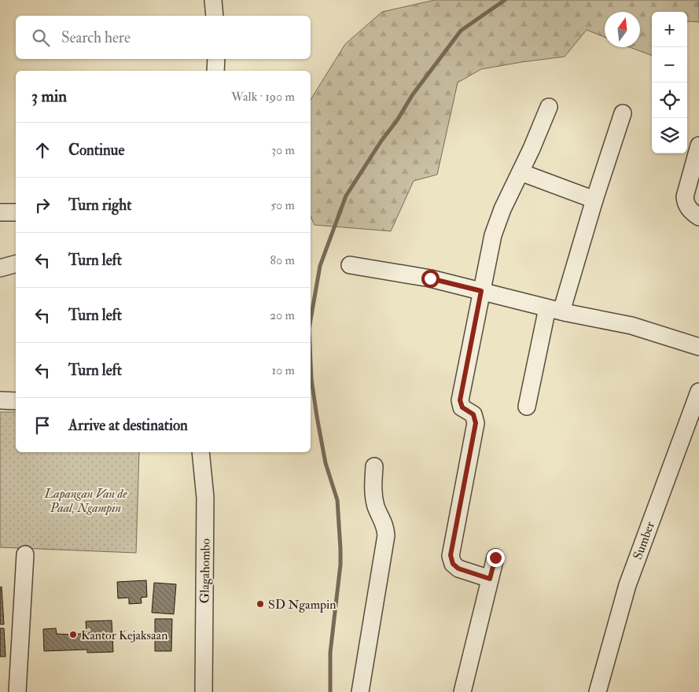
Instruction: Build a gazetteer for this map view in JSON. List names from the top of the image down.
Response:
{
  "streets": {
    "street": ["Sumber", "Glagahombo"]
  },
  "parks": ["Lapangan Van de Paal, Ngampin"],
  "places": ["SD Ngampin", "Kantor Kejaksaan"],
  "north": "top",
  "page": {
    "map_buttons": ["+", "−"],
    "search": "Search here",
    "heading": ["3 min", "Walk · 190 m"],
    "list": [
      ["Continue", "30 m"],
      ["Turn right", "50 m"],
      ["Turn left", "80 m"],
      ["Turn left", "20 m"],
      ["Turn left", "10 m"],
      "Arrive at destination"
    ]
  }
}
